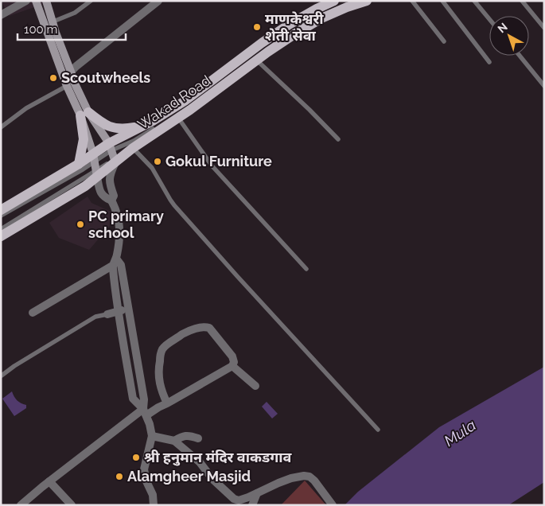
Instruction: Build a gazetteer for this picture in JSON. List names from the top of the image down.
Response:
{
  "streets": {
    "main road": ["Wakad Road"]
  },
  "water": ["Mula"],
  "places": [
    "माणकेश्वरी शेती सेवा",
    "Scoutwheels",
    "Gokul Furniture",
    "PC primary school",
    "श्री हनुमान मंदिर वाकडगाव",
    "Alamgheer Masjid"
  ],
  "scale_bar": "100 m",
  "north": "top left"
}
